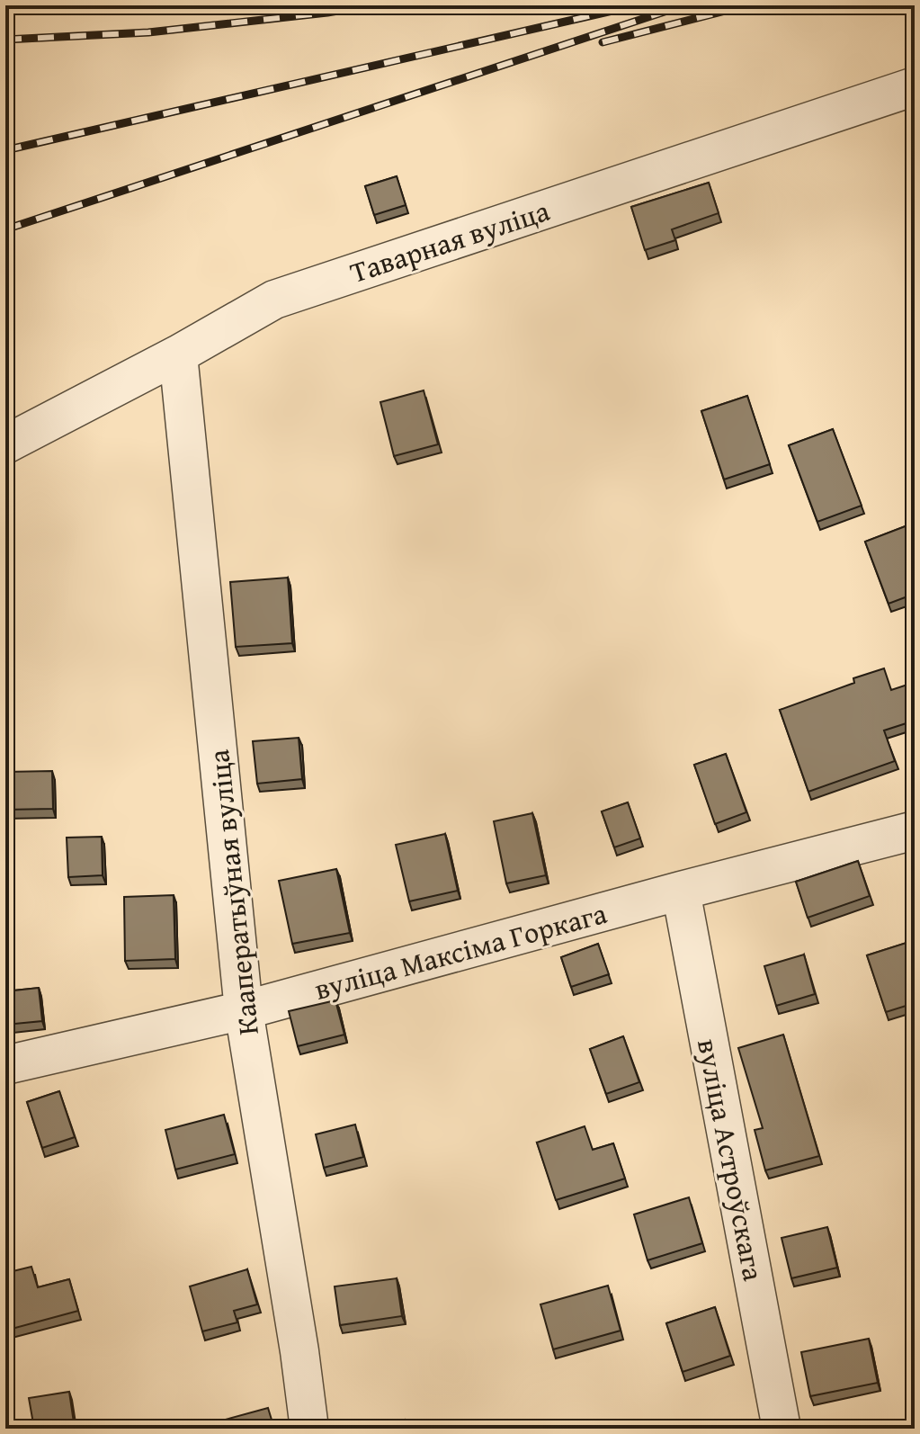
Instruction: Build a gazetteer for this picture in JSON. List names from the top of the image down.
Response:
{
  "streets": {
    "street": [
      "Таварная вуліца",
      "Кааператыўная вуліца",
      "вуліца Максіма Горкага",
      "вуліца Астроўскага"
    ]
  },
  "crossings": [
    ["Таварная вуліца", "Кааператыўная вуліца"],
    ["Кааператыўная вуліца", "вуліца Максіма Горкага"],
    ["вуліца Максіма Горкага", "вуліца Астроўскага"]
  ]
}
